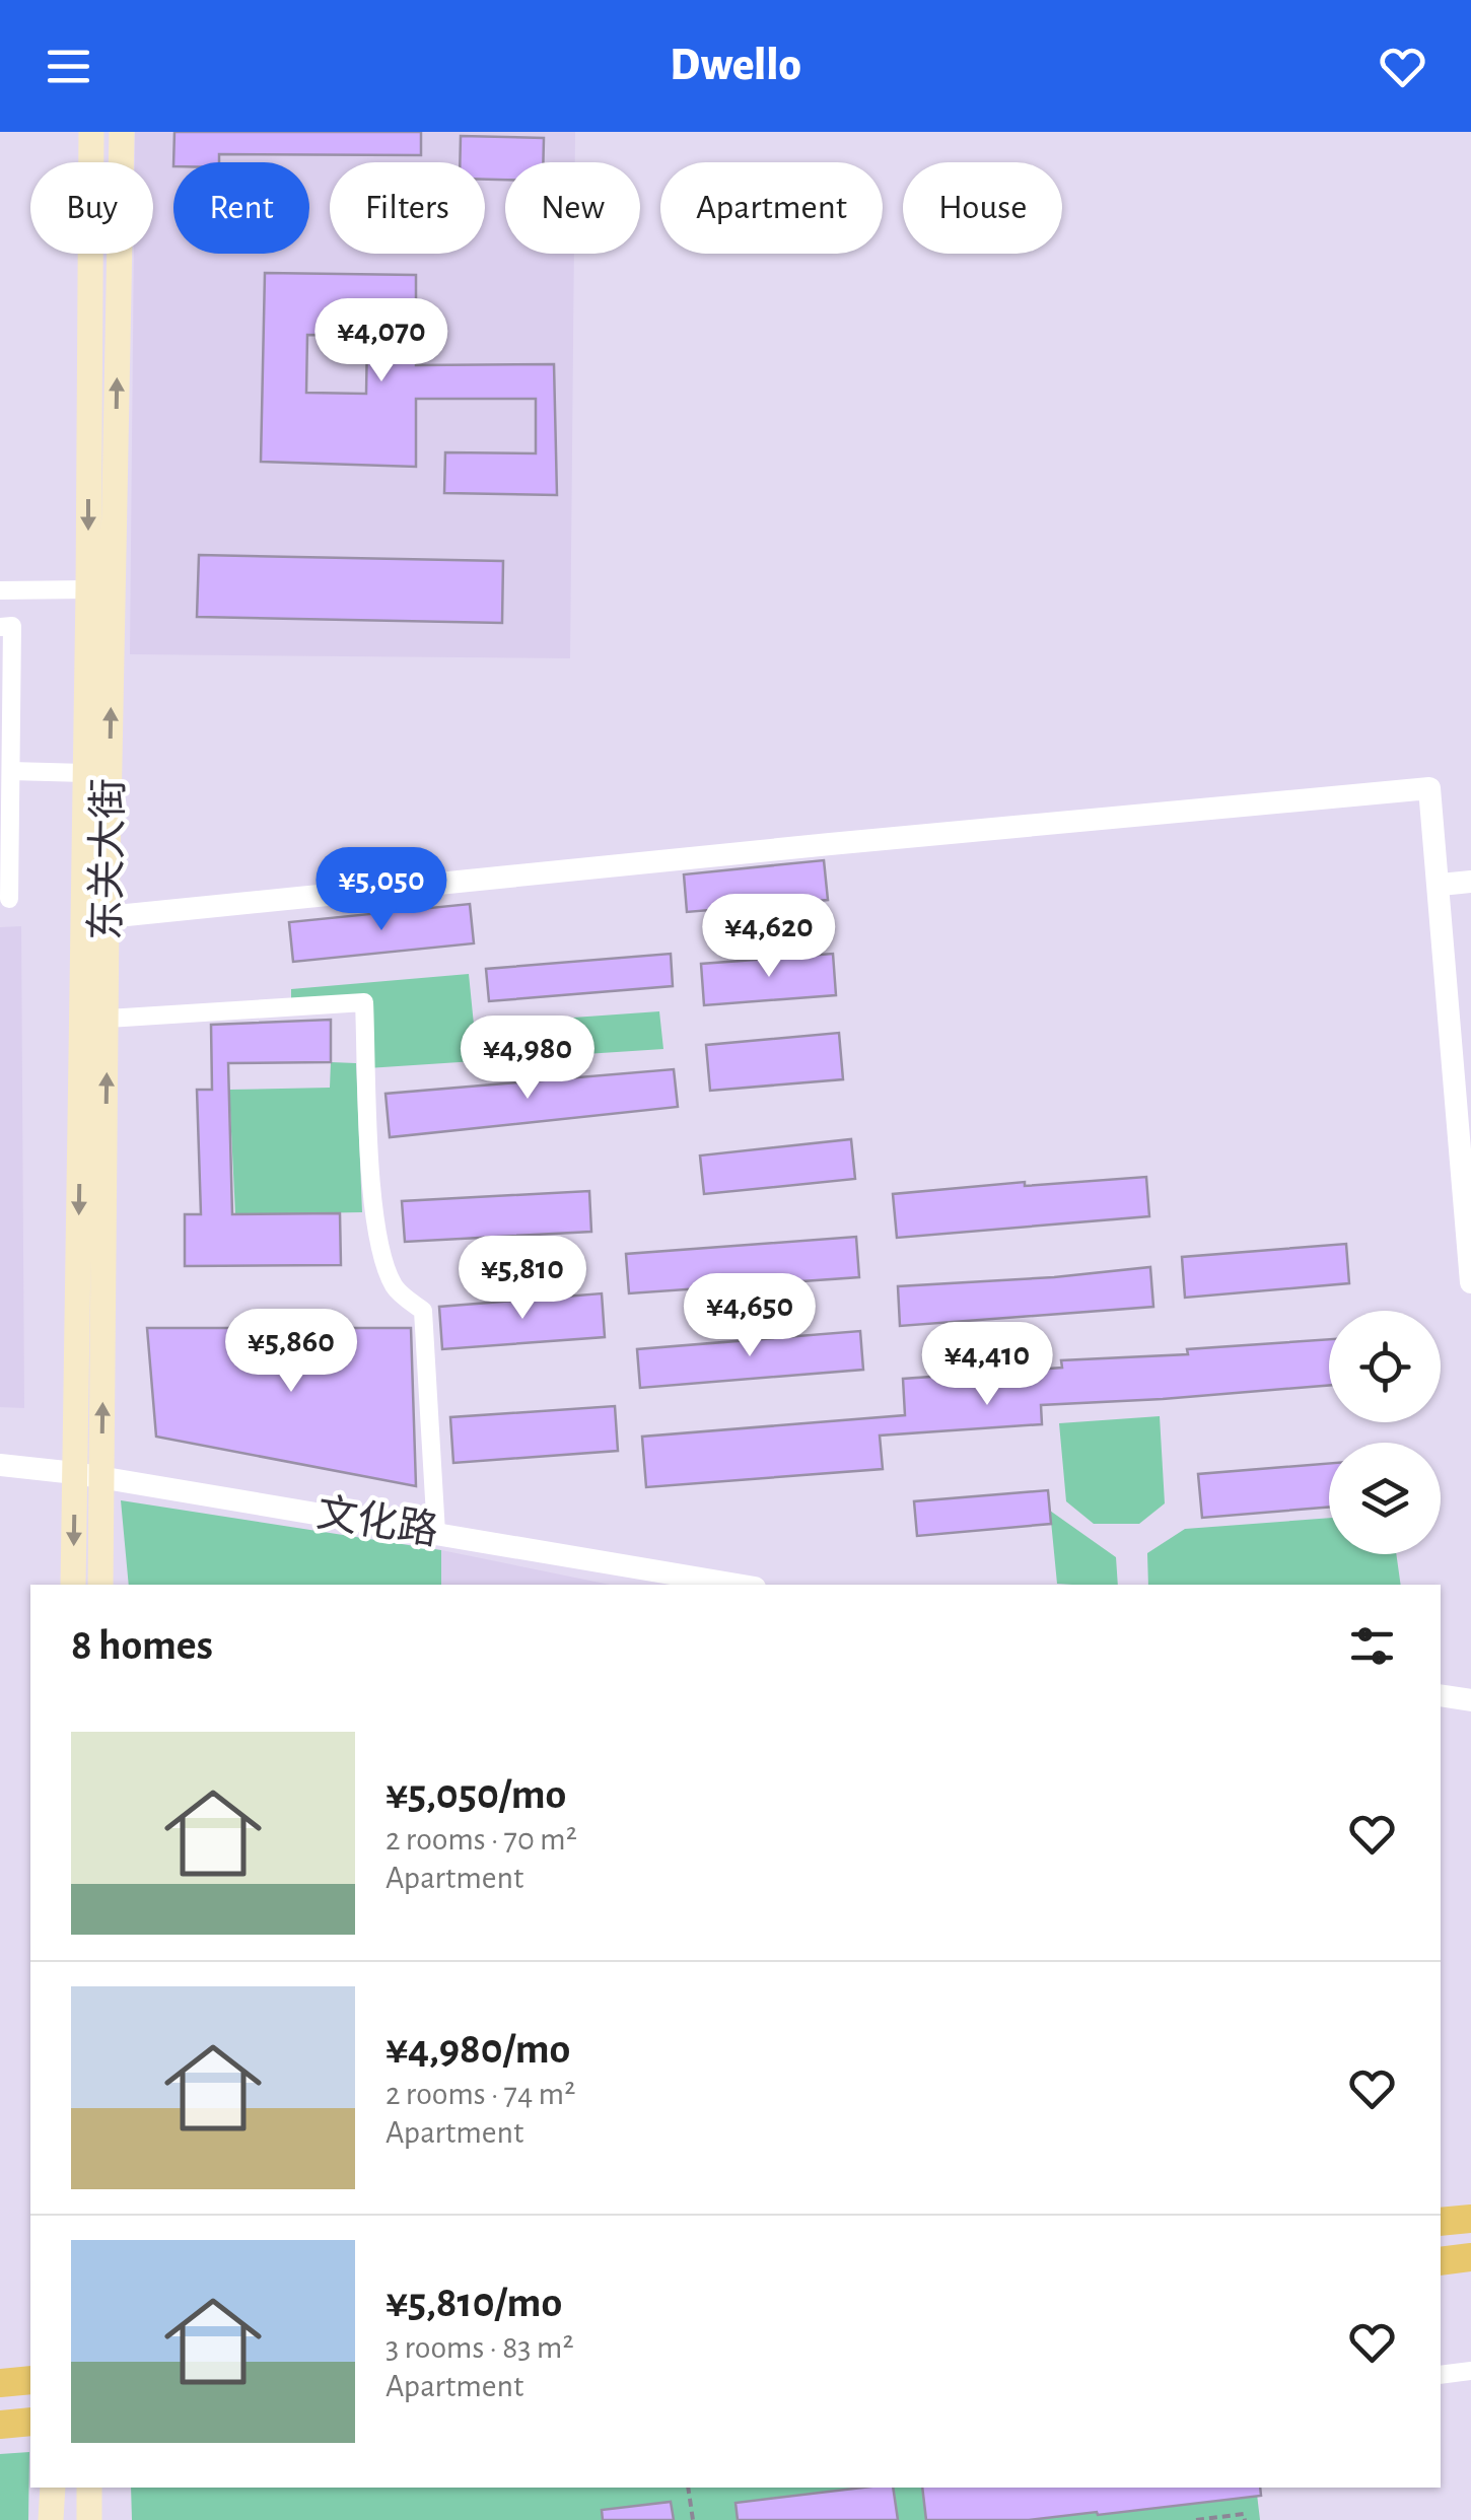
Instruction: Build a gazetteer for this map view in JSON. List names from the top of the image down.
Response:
{
  "streets": {
    "main road": ["东关大街"],
    "street": ["文化路"]
  },
  "crossings": [
    ["东关大街", "文化路"]
  ],
  "page": {
    "header": "Dwello",
    "chip": [
      "Buy",
      "Rent",
      "Filters",
      "New",
      "Apartment",
      "House"
    ],
    "price": [
      "¥4,070",
      "¥5,050",
      "¥4,620",
      "¥4,980",
      "¥5,810",
      "¥4,650",
      "¥5,860",
      "¥4,410"
    ],
    "heading": "8 homes",
    "list": [
      {
        "name": "¥5,050/mo",
        "note": "2 rooms · 70 m² · Apartment"
      },
      {
        "name": "¥4,980/mo",
        "note": "2 rooms · 74 m² · Apartment"
      },
      {
        "name": "¥5,810/mo",
        "note": "3 rooms · 83 m² · Apartment"
      }
    ]
  }
}
